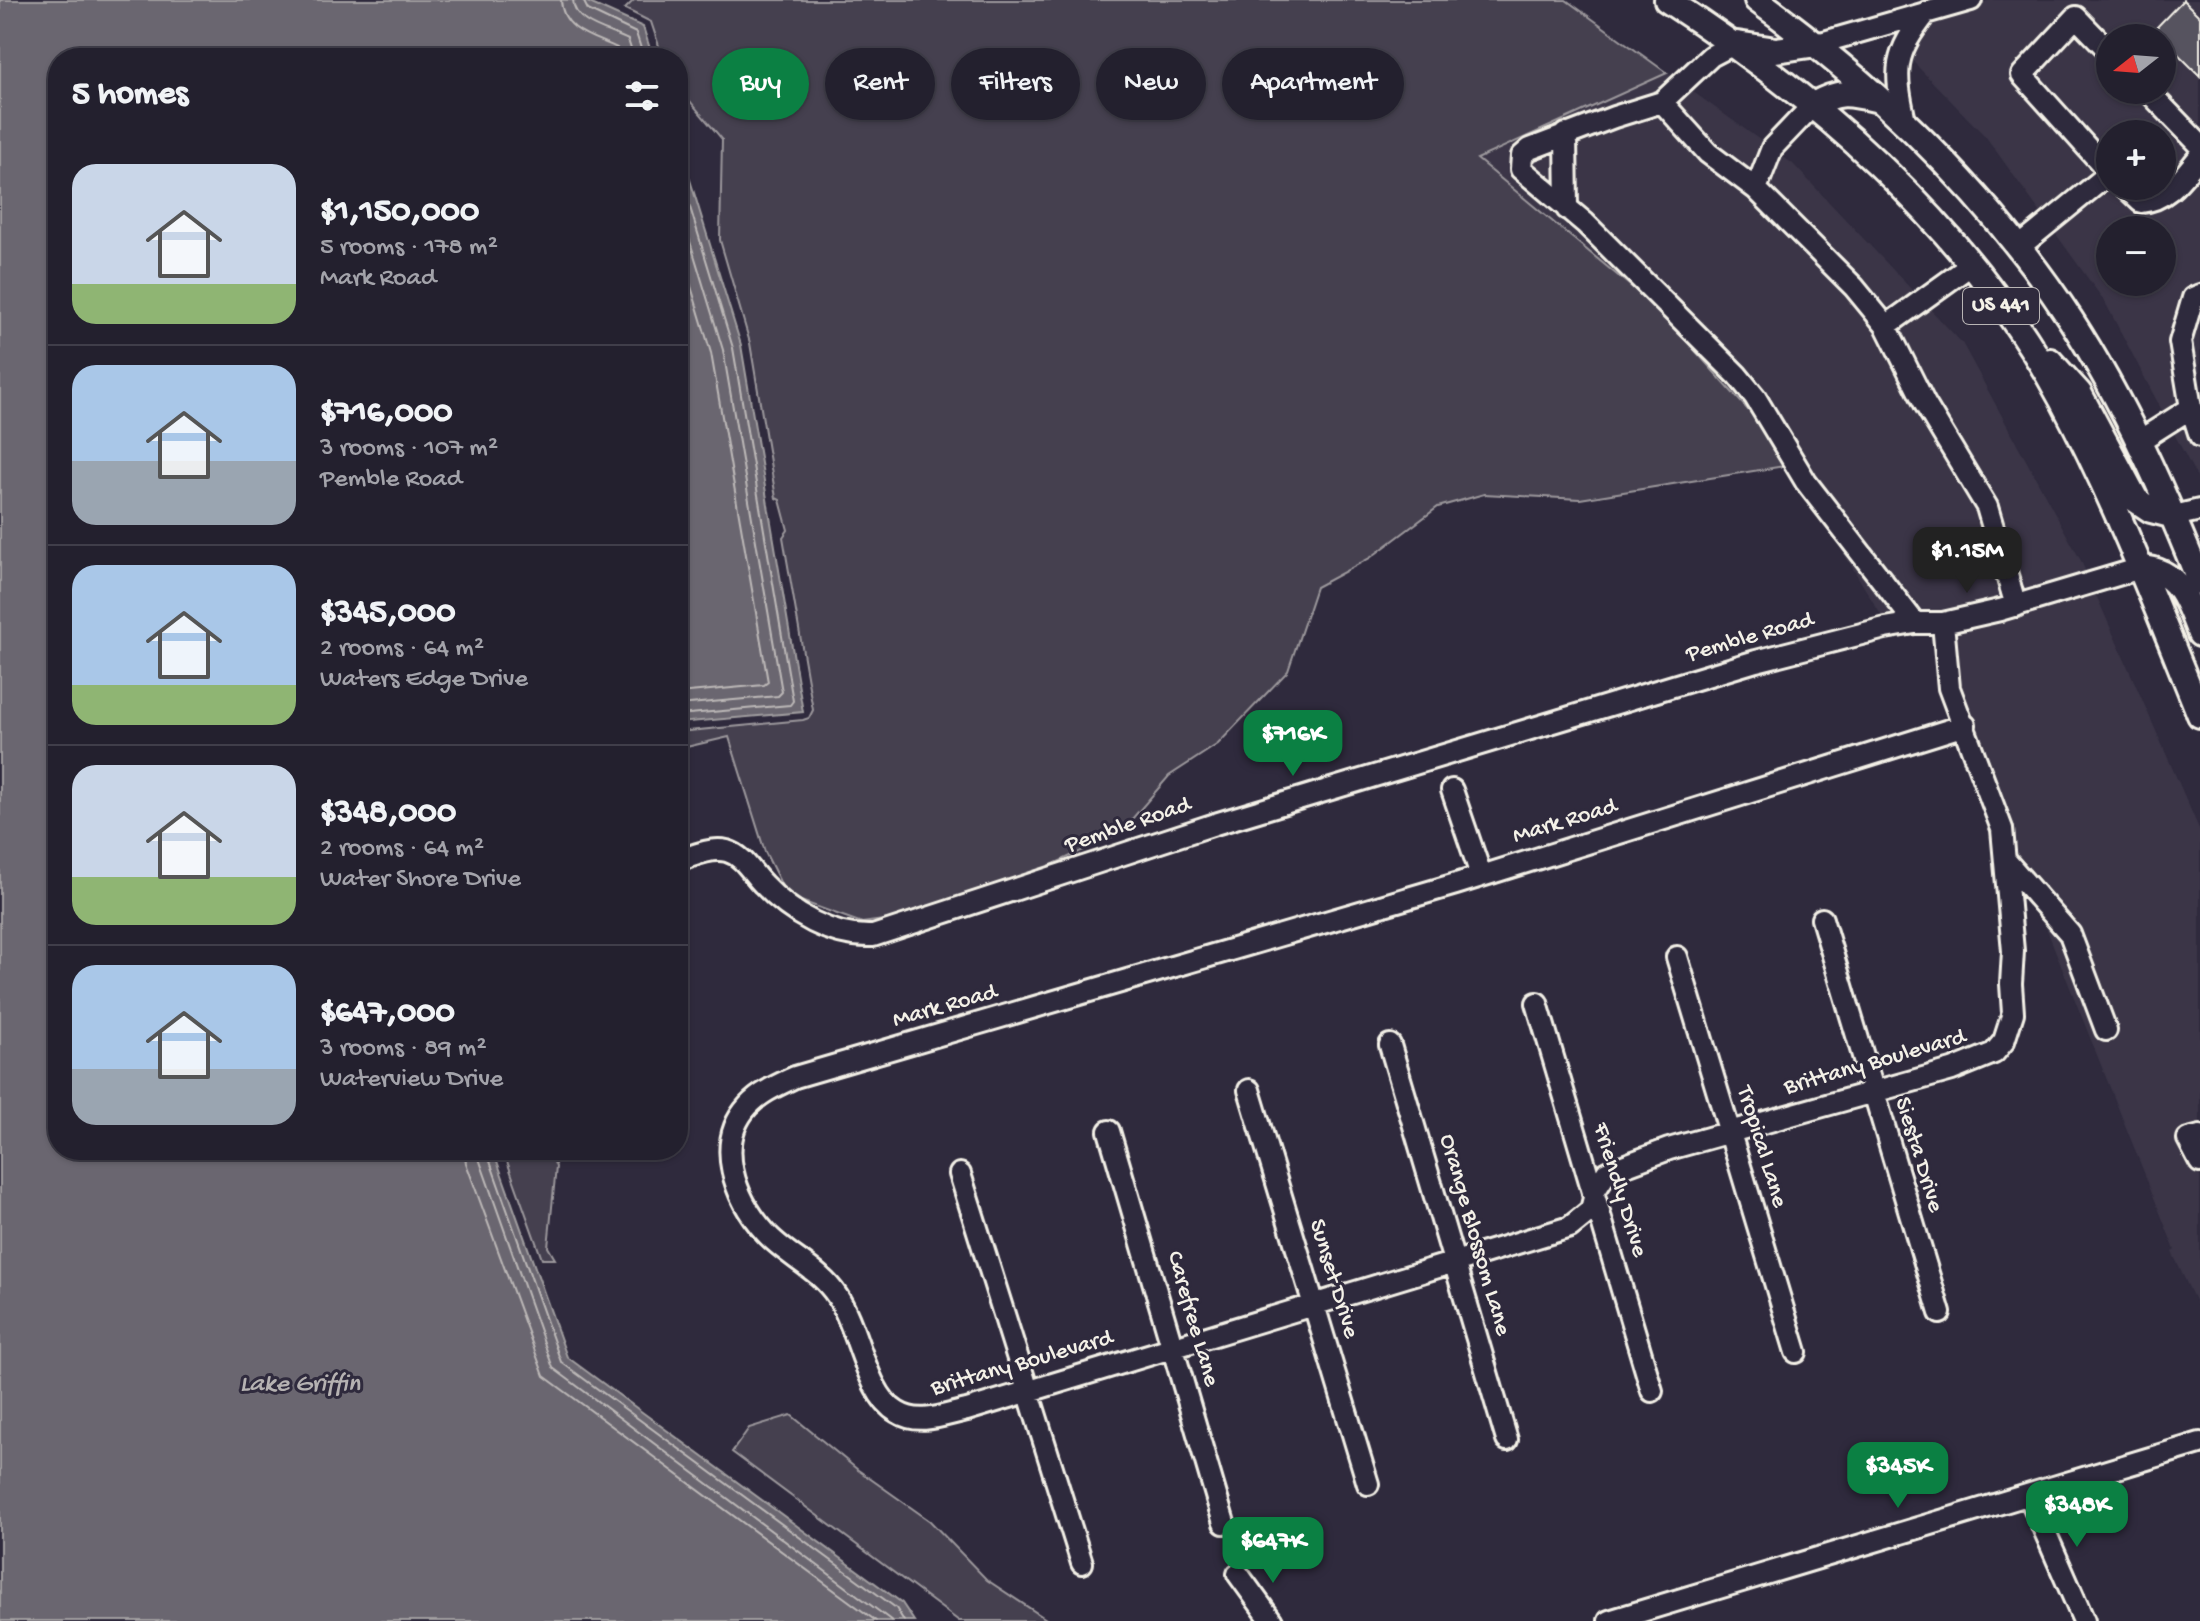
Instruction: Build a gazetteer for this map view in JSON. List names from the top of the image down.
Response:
{
  "streets": {
    "main road": ["US 441"],
    "street": [
      "Pemble Road",
      "Mark Road",
      "Brittany Boulevard",
      "Tropical Lane",
      "Siesta Drive",
      "Friendly Drive",
      "Orange Blossom Lane",
      "Sunset Drive",
      "Carefree Lane"
    ]
  },
  "crossings": [
    ["Mark Road", "Brittany Boulevard"],
    ["Brittany Boulevard", "Tropical Lane"],
    ["Brittany Boulevard", "Siesta Drive"],
    ["Brittany Boulevard", "Friendly Drive"],
    ["Brittany Boulevard", "Orange Blossom Lane"],
    ["Brittany Boulevard", "Sunset Drive"],
    ["Brittany Boulevard", "Carefree Lane"]
  ],
  "water": ["Lake Griffin"],
  "north": "left",
  "page": {
    "map_buttons": ["+", "−"],
    "chip": [
      "Buy",
      "Rent",
      "Filters",
      "New",
      "Apartment"
    ],
    "heading": "5 homes",
    "list": [
      {
        "name": "$1,150,000",
        "note": "5 rooms · 178 m² · Mark Road"
      },
      {
        "name": "$716,000",
        "note": "3 rooms · 107 m² · Pemble Road"
      },
      {
        "name": "$345,000",
        "note": "2 rooms · 64 m² · Waters Edge Drive"
      },
      {
        "name": "$348,000",
        "note": "2 rooms · 64 m² · Water Shore Drive"
      },
      {
        "name": "$647,000",
        "note": "3 rooms · 89 m² · Waterview Drive"
      }
    ],
    "price": [
      "$1.15M",
      "$716K",
      "$345K",
      "$348K",
      "$647K"
    ]
  }
}
